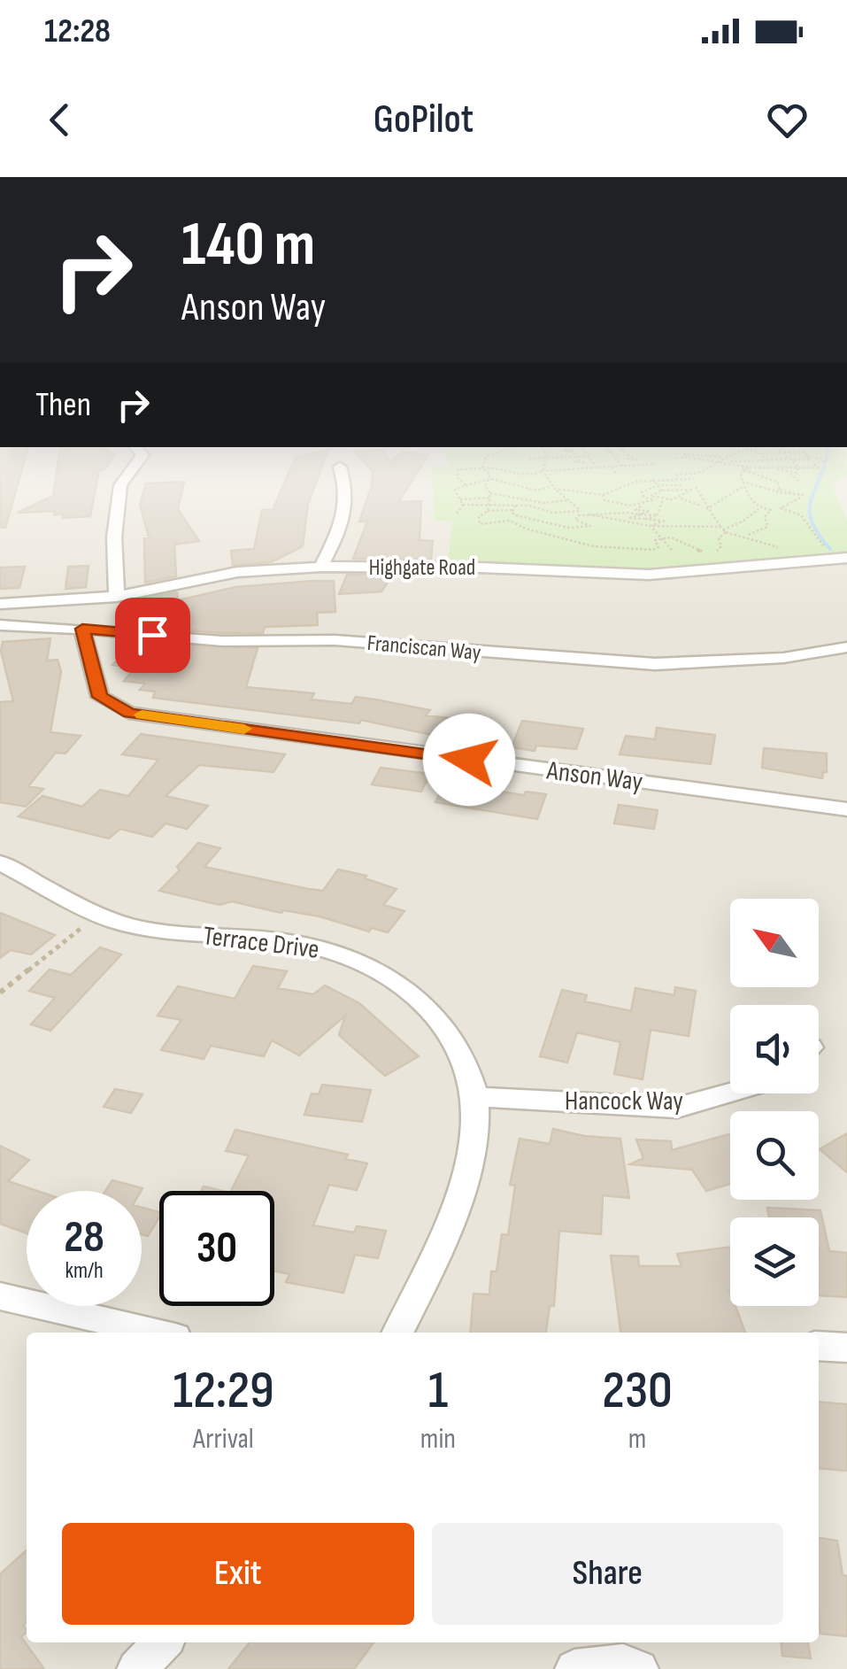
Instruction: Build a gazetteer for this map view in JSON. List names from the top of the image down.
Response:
{
  "streets": {
    "street": [
      "Highgate Road",
      "Franciscan Way",
      "Anson Way",
      "Terrace Drive",
      "Hancock Way"
    ]
  },
  "crossings": [
    ["Franciscan Way", "Anson Way"],
    ["Terrace Drive", "Hancock Way"]
  ],
  "north": "top left",
  "page": {
    "status": "12:28",
    "header": "GoPilot",
    "turn": ["140 m", "Anson Way"],
    "then": "Then",
    "speed": "28 km/h",
    "limit": "30",
    "eta": [
      "12:29",
      "Arrival",
      "1",
      "min",
      "230",
      "m"
    ],
    "buttons": ["Exit", "Share"]
  }
}
